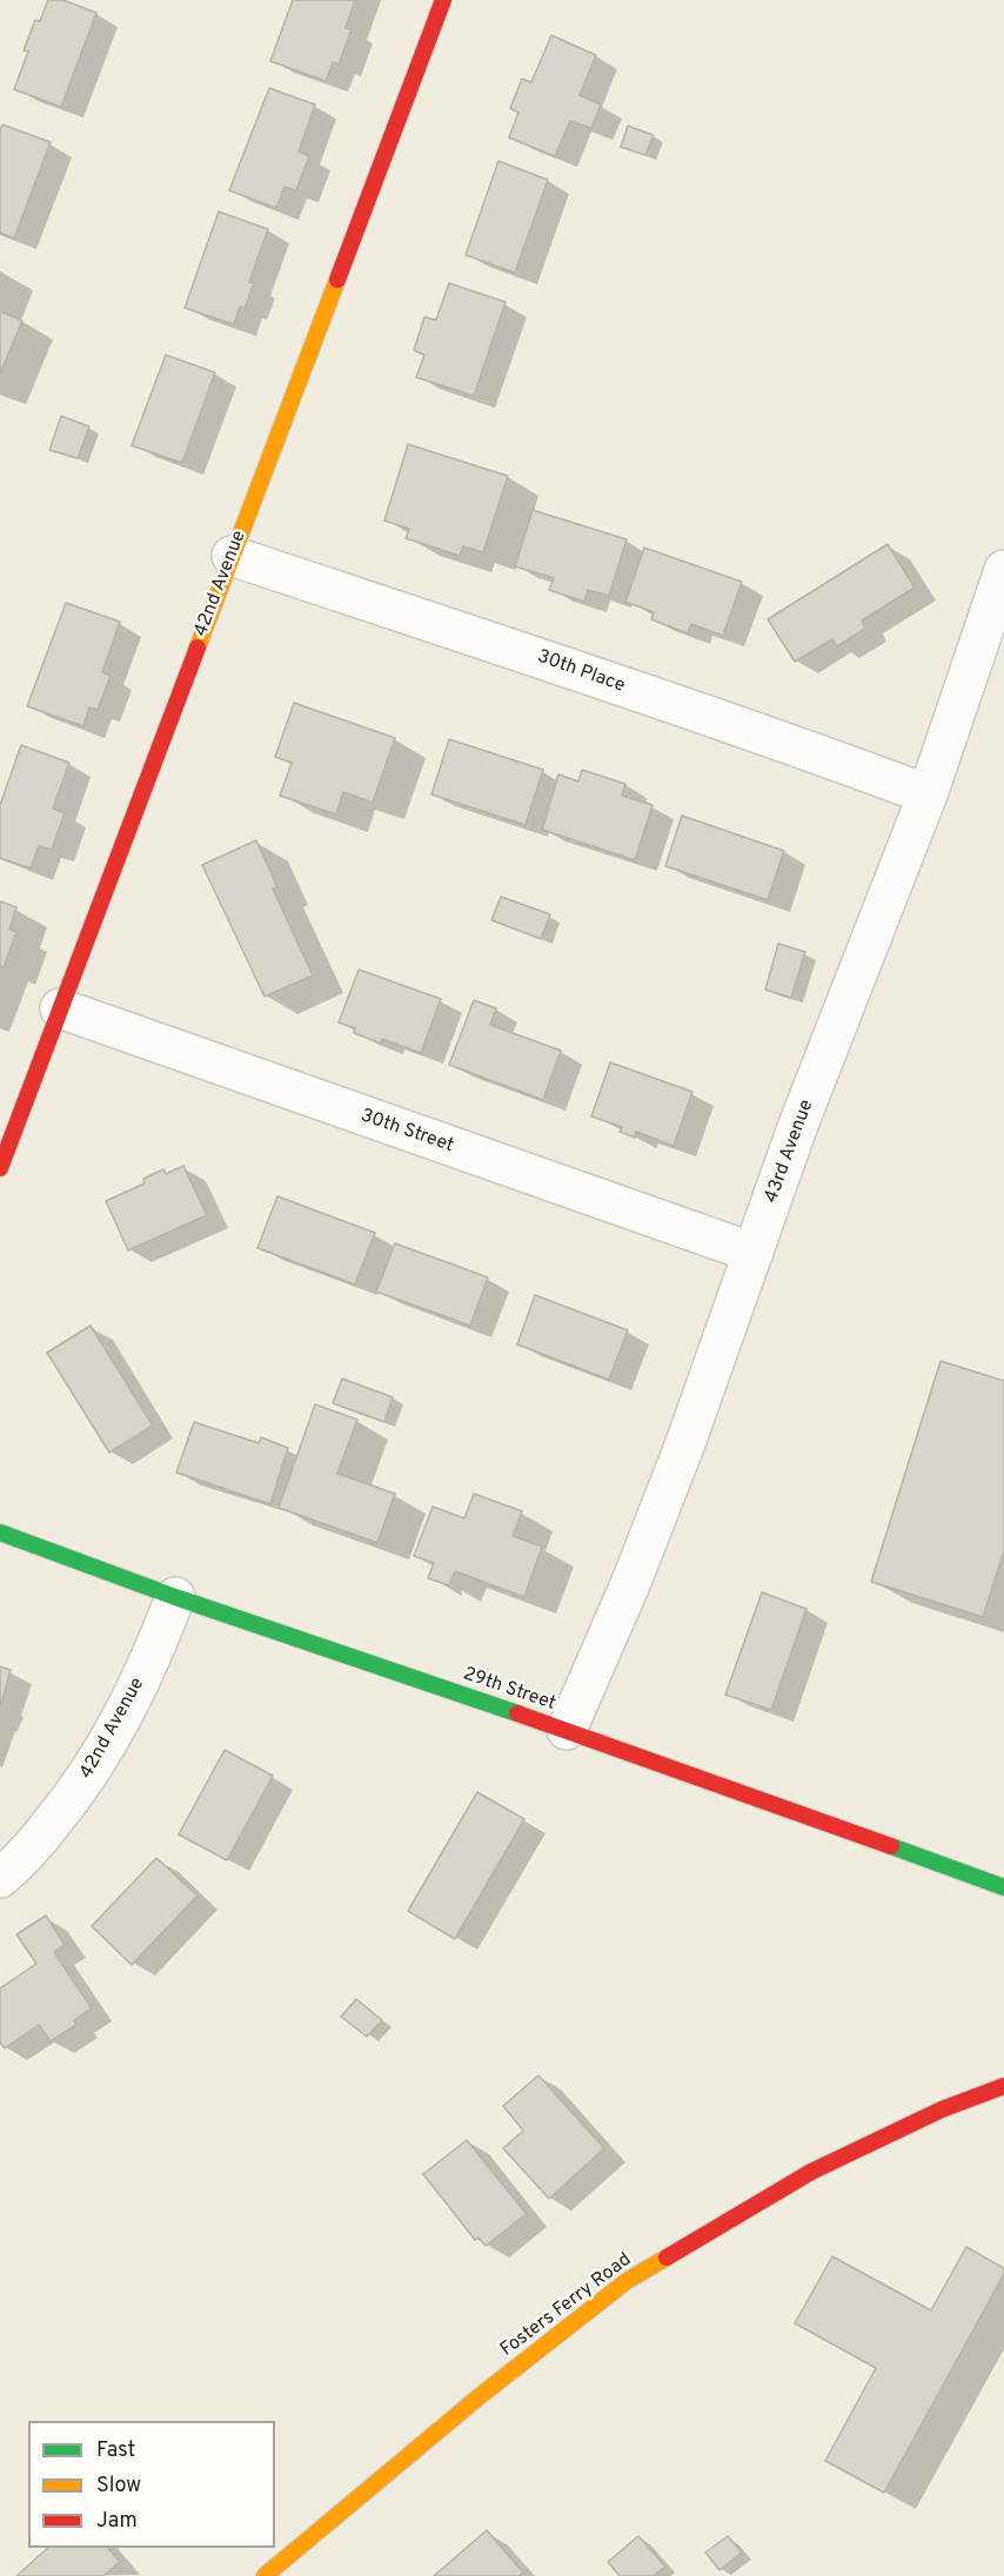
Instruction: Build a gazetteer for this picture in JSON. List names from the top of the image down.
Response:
{
  "streets": {
    "street": [
      "42nd Avenue",
      "30th Place",
      "30th Street",
      "43rd Avenue",
      "29th Street",
      "Fosters Ferry Road"
    ]
  },
  "crossings": [
    ["42nd Avenue", "30th Place"],
    ["42nd Avenue", "30th Street"],
    ["42nd Avenue", "29th Street"],
    ["30th Place", "43rd Avenue"],
    ["30th Street", "43rd Avenue"],
    ["43rd Avenue", "29th Street"]
  ],
  "legend": ["Fast", "Slow", "Jam"]
}
